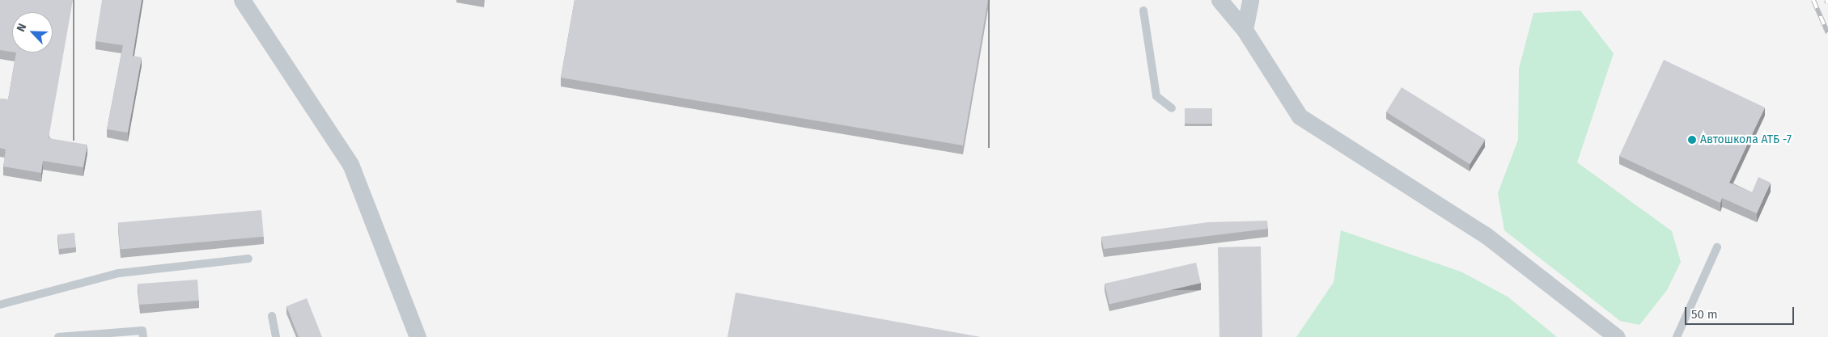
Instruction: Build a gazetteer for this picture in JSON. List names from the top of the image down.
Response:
{
  "places": ["Автошкола АТБ -7"],
  "scale_bar": "50 m",
  "north": "top left"
}
